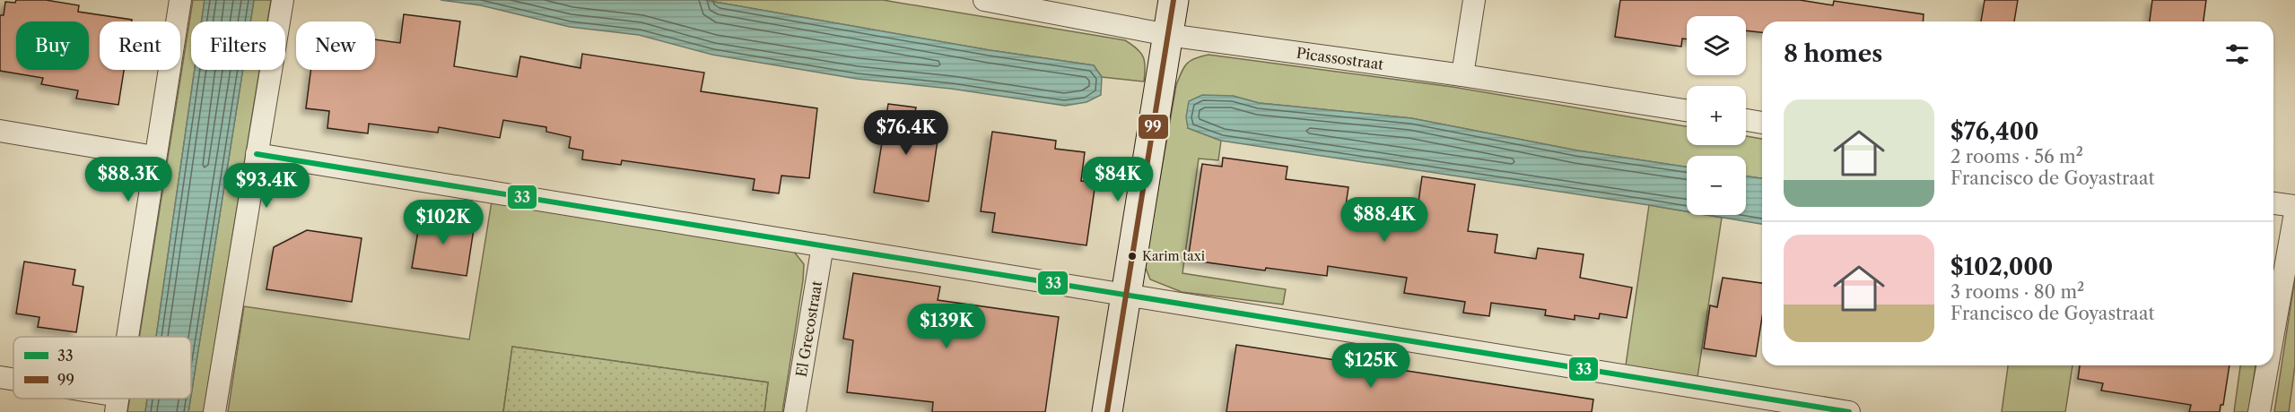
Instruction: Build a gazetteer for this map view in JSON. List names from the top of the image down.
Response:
{
  "streets": {
    "street": ["Picassostraat", "El Grecostraat"]
  },
  "places": ["Karim taxi"],
  "lines": ["transit line 99", "transit line 33"],
  "legend": ["33", "99"],
  "page": {
    "map_buttons": ["+", "−"],
    "chip": [
      "Buy",
      "Rent",
      "Filters",
      "New"
    ],
    "heading": "8 homes",
    "list": [
      {
        "name": "$76,400",
        "note": "2 rooms · 56 m² · Francisco de Goyastraat"
      },
      {
        "name": "$102,000",
        "note": "3 rooms · 80 m² · Francisco de Goyastraat"
      }
    ],
    "price": [
      "$76.4K",
      "$88.3K",
      "$84K",
      "$93.4K",
      "$88.4K",
      "$102K",
      "$139K",
      "$125K"
    ]
  }
}
